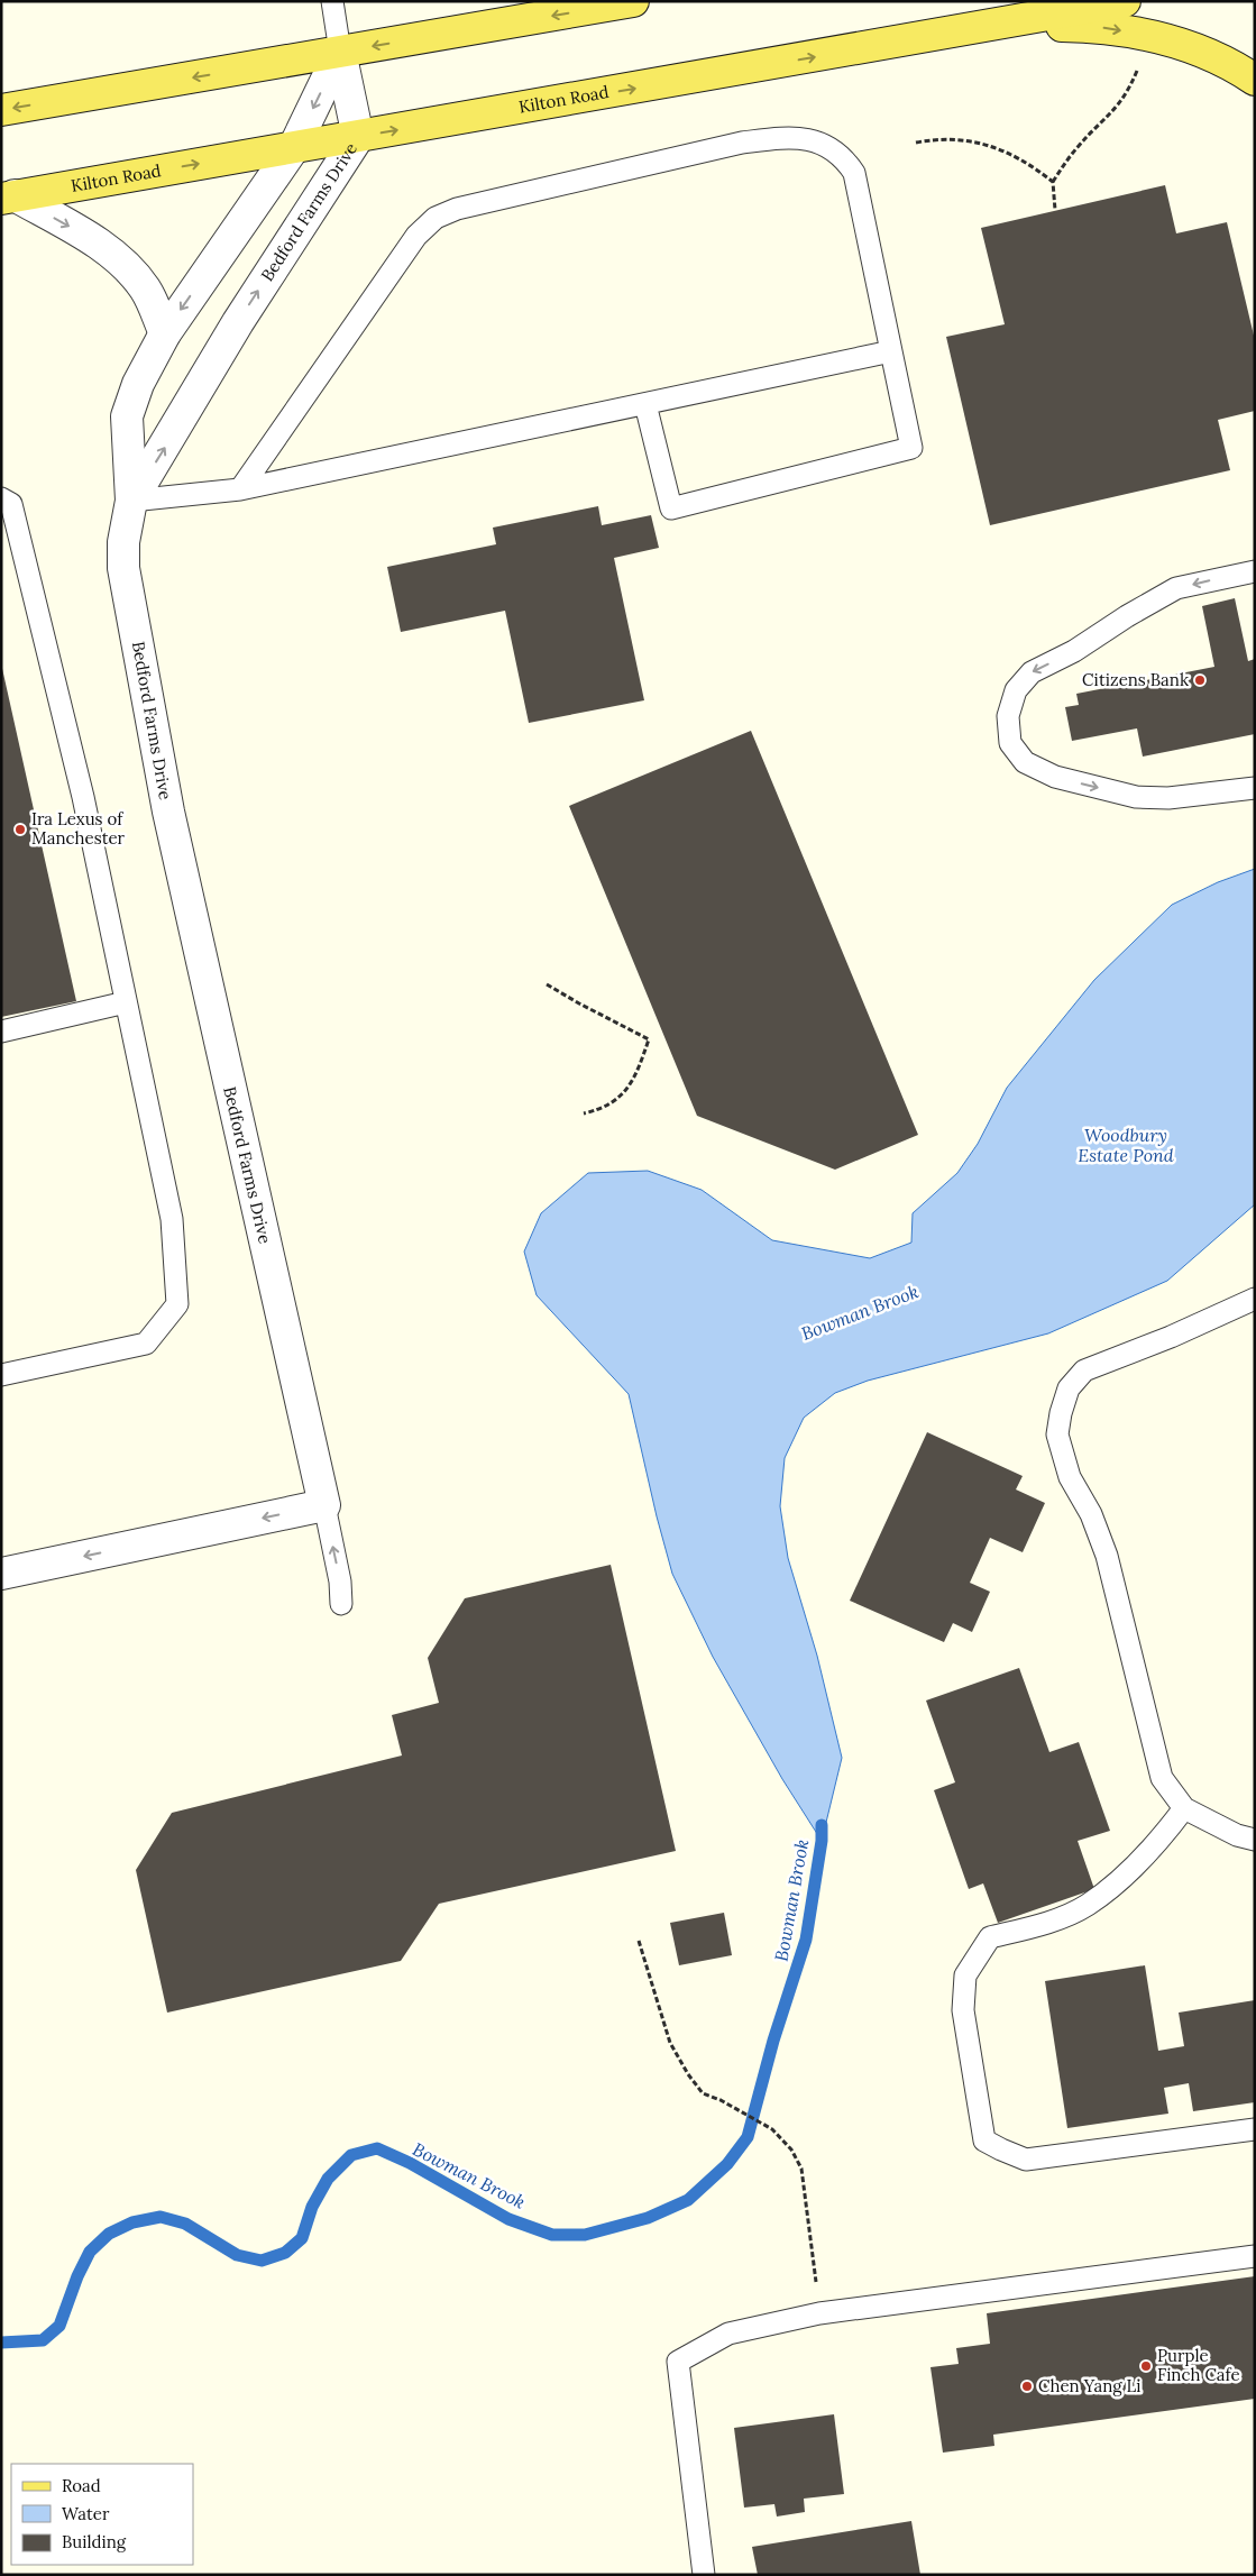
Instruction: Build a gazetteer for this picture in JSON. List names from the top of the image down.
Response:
{
  "streets": {
    "main road": ["Kilton Road"],
    "street": ["Bedford Farms Drive"]
  },
  "crossings": [
    ["Kilton Road", "Bedford Farms Drive"]
  ],
  "water": ["Woodbury Estate Pond", "Bowman Brook"],
  "places": [
    "Citizens Bank",
    "Ira Lexus of Manchester",
    "Purple Finch Cafe",
    "Chen Yang Li"
  ],
  "legend": ["Road", "Water", "Building"]
}
